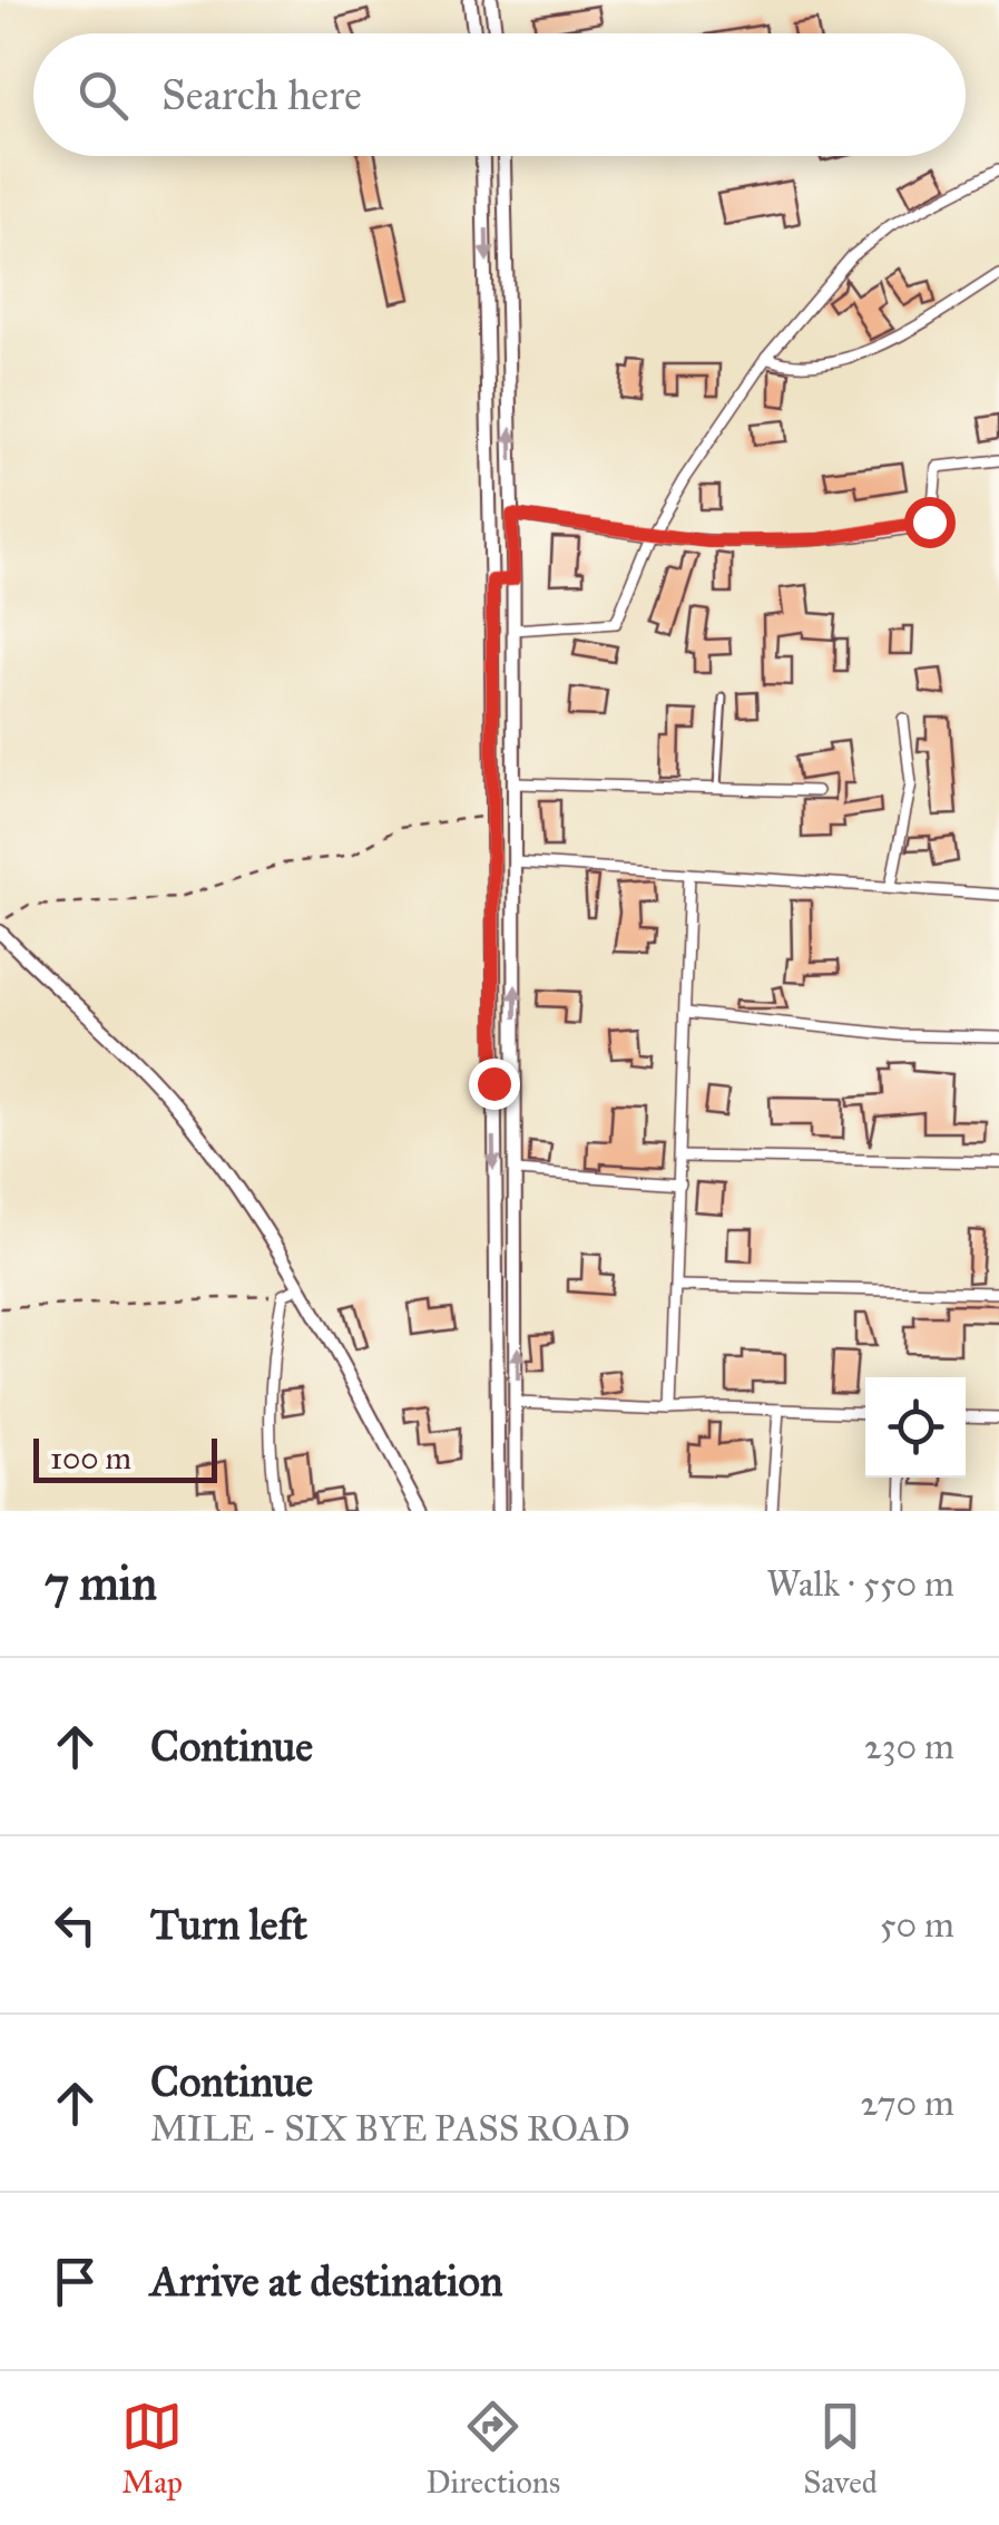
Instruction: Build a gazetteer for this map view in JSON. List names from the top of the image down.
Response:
{
  "scale_bar": "100 m",
  "page": {
    "search": "Search here",
    "scale": "100 m",
    "heading": ["7 min", "Walk · 550 m"],
    "list": [
      ["Continue", "230 m"],
      ["Turn left", "50 m"],
      ["Continue", "MILE - SIX BYE PASS ROAD", "270 m"],
      "Arrive at destination"
    ],
    "nav": ["Map", "Directions", "Saved"]
  }
}
